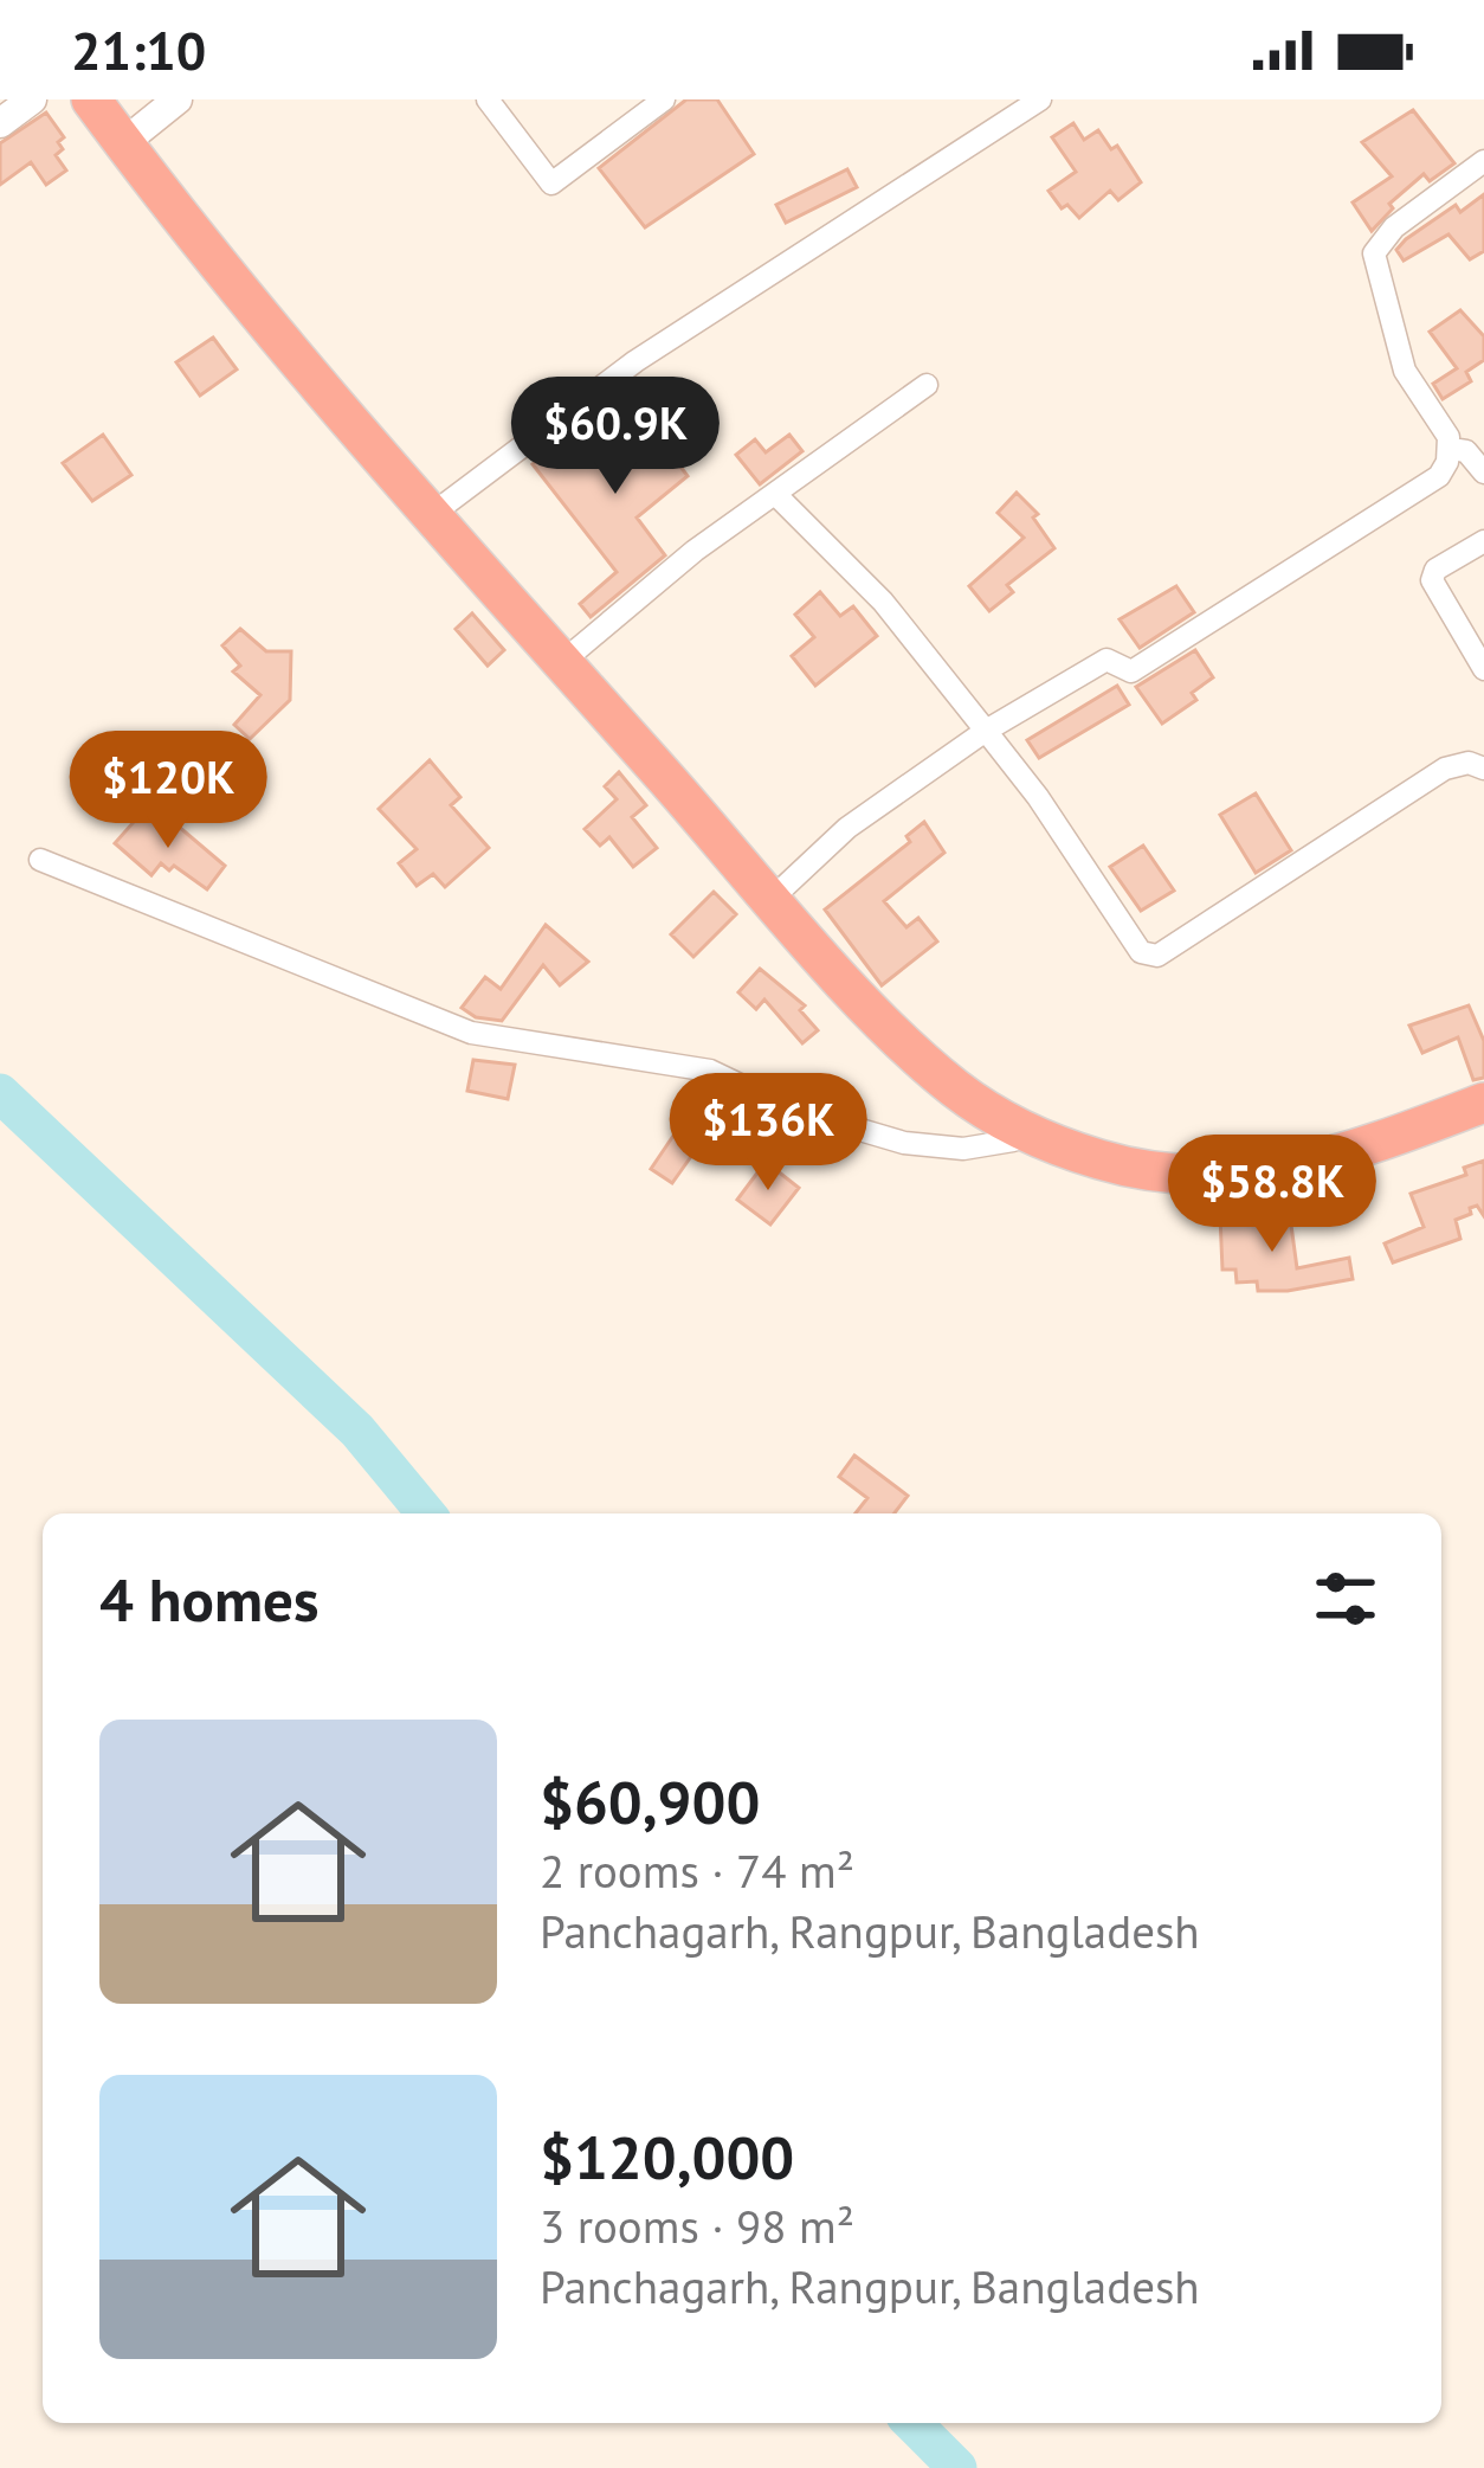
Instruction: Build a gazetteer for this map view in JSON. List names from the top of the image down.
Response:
{
  "page": {
    "status": "21:10",
    "price": [
      "$60.9K",
      "$120K",
      "$136K",
      "$58.8K"
    ],
    "heading": "4 homes",
    "list": [
      {
        "name": "$60,900",
        "note": "2 rooms · 74 m² · Panchagarh, Rangpur, Bangladesh"
      },
      {
        "name": "$120,000",
        "note": "3 rooms · 98 m² · Panchagarh, Rangpur, Bangladesh"
      }
    ]
  }
}
